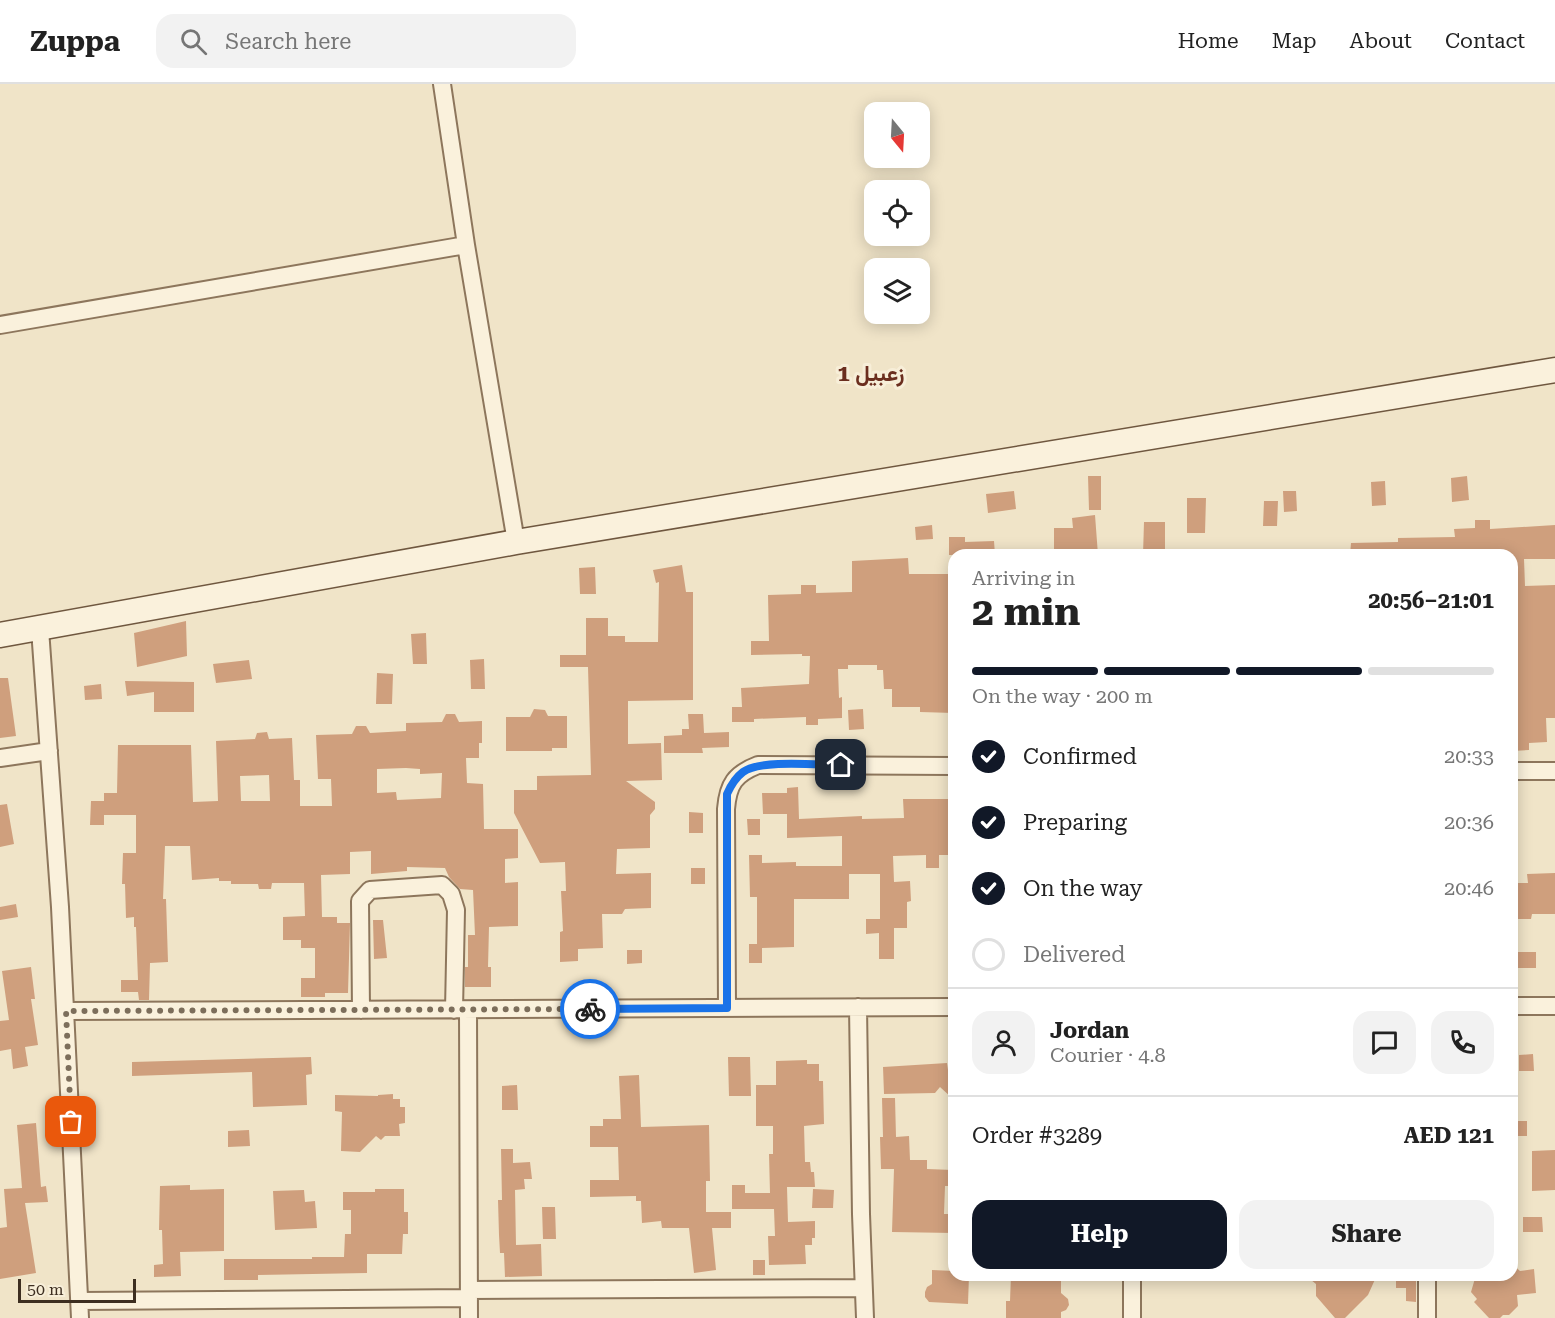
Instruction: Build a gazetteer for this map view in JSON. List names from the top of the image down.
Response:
{
  "districts": ["زعبيل 1"],
  "scale_bar": "50 m",
  "north": "bottom",
  "page": {
    "header": "Zuppa",
    "search": "Search here",
    "nav": [
      "Home",
      "Map",
      "About",
      "Contact"
    ],
    "heading": ["2 min", "Arriving in", "20:56–21:01"],
    "panel": [
      "Jordan",
      "Courier · 4.8",
      "Order #3289",
      "AED 121"
    ],
    "bar": "On the way · 200 m",
    "list": [
      ["Confirmed", "20:33"],
      ["Preparing", "20:36"],
      ["On the way", "20:46"],
      "Delivered"
    ],
    "buttons": ["Help", "Share"],
    "scale": "50 m"
  }
}
